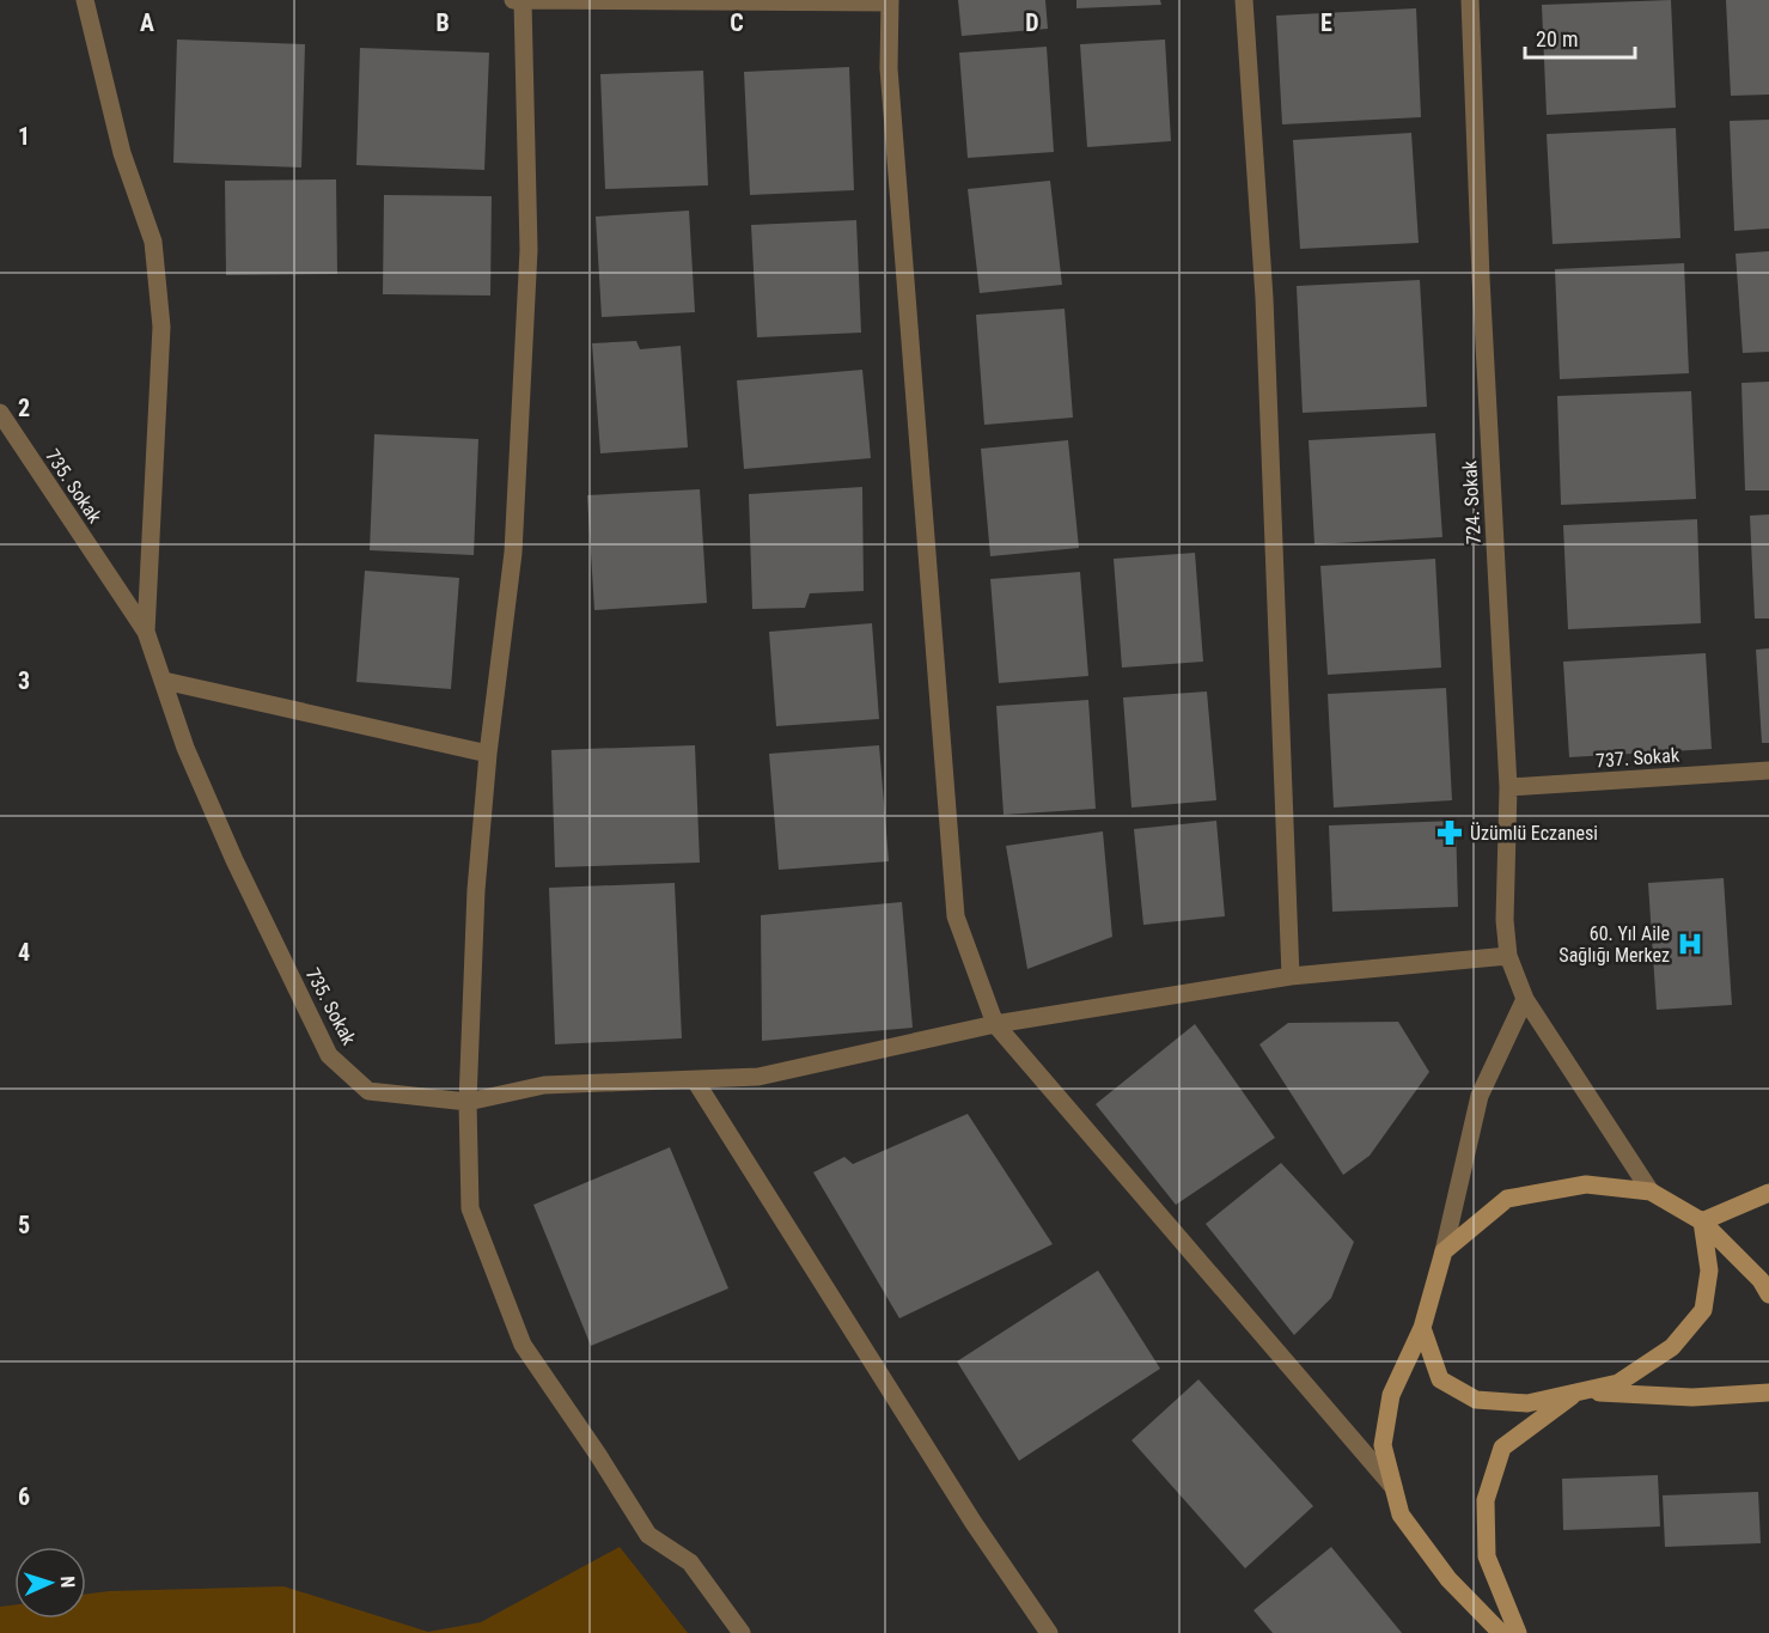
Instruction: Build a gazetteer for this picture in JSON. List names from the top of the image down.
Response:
{
  "streets": {
    "street": ["735. Sokak", "724. Sokak", "737. Sokak"]
  },
  "crossings": [
    ["735. Sokak", "724. Sokak"],
    ["724. Sokak", "737. Sokak"]
  ],
  "places": {
    "pharmacy": ["Üzümlü Eczanesi"],
    "hospital": ["60. Yıl Aile Sağlığı Merkez"]
  },
  "scale_bar": "20 m",
  "north": "right",
  "grid": {
    "columns": [
      "A",
      "B",
      "C",
      "D",
      "E"
    ],
    "rows": [
      "1",
      "2",
      "3",
      "4",
      "5",
      "6"
    ]
  }
}
